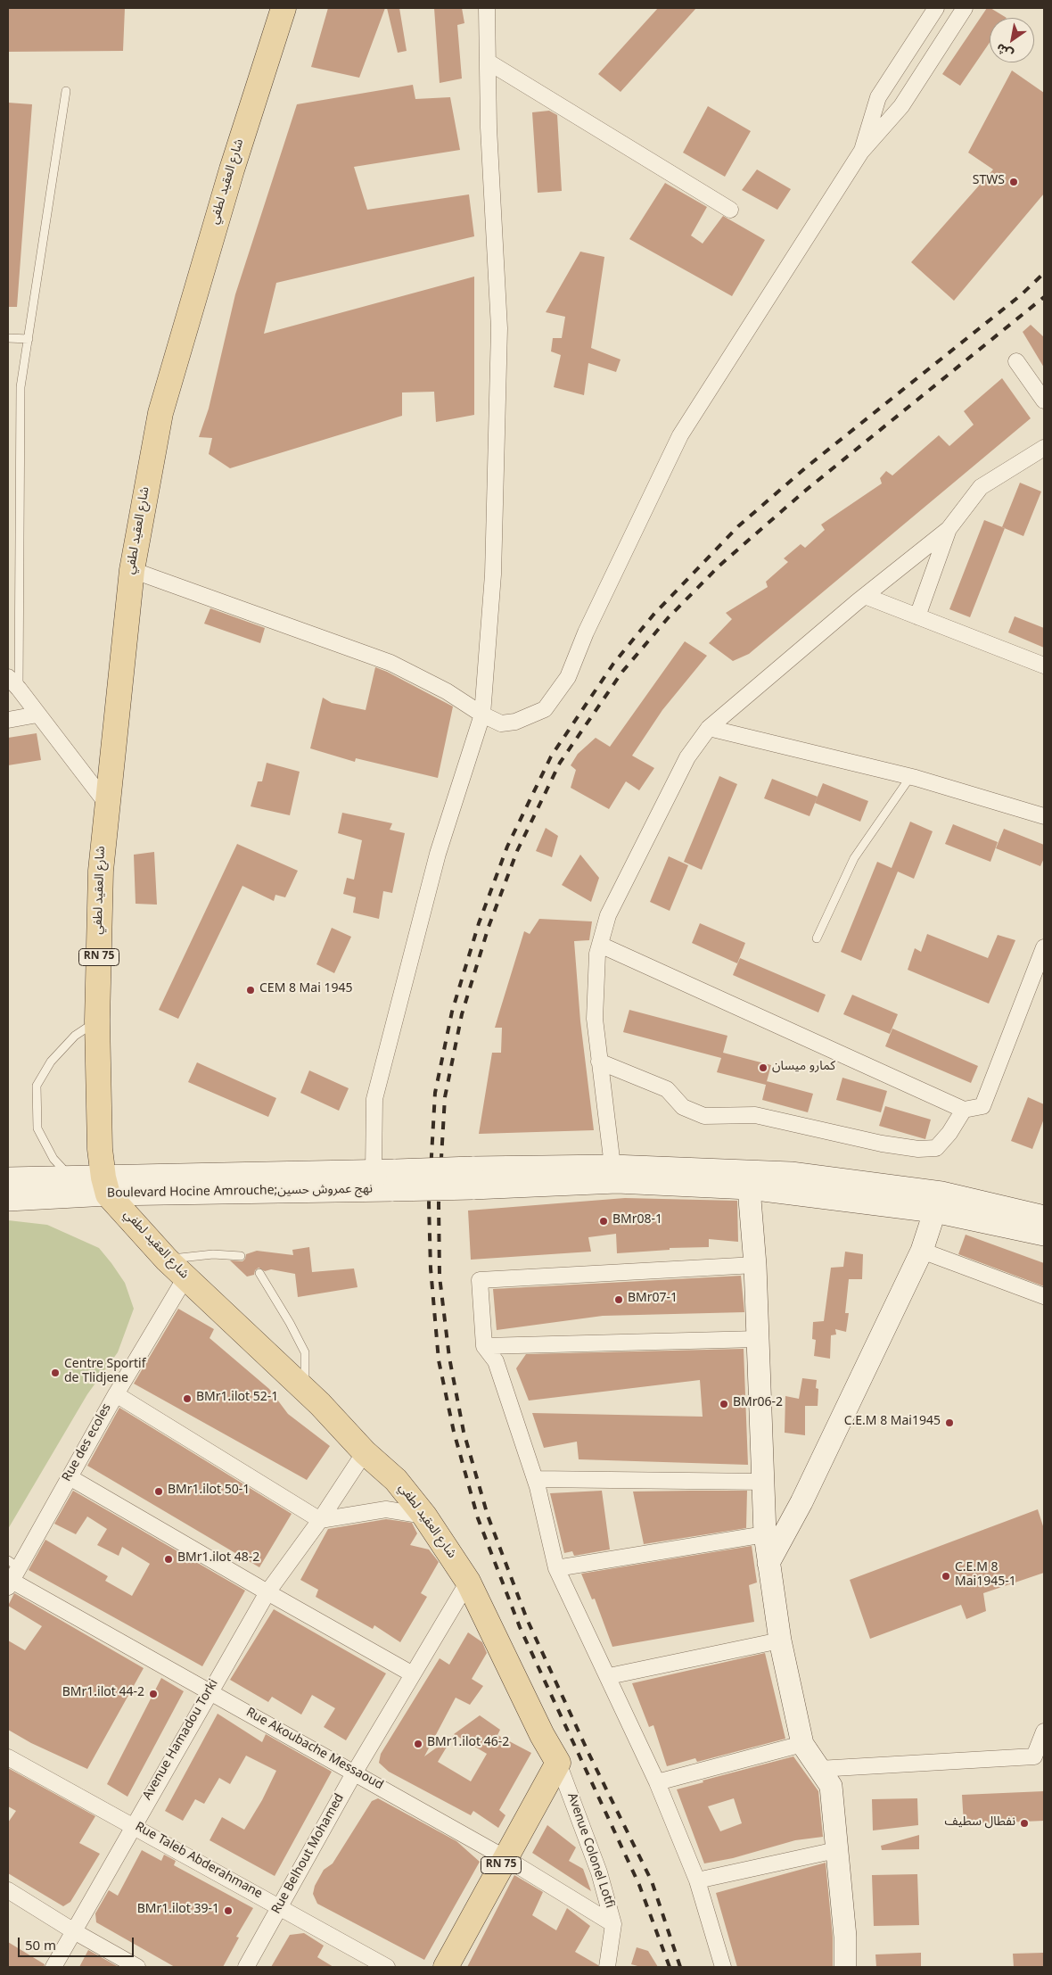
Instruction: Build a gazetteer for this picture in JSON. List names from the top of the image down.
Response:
{
  "streets": {
    "main road": ["شارع العقيد لطفي", "RN 75", "Boulevard Hocine Amrouche;نهج عمروش حسين"],
    "street": [
      "Rue des ecoles",
      "Avenue Hamadou Torki",
      "Rue Akoubache Messaoud",
      "Avenue Colonel Lotfi",
      "Rue Belhout Mohamed",
      "Rue Taleb Abderahmane"
    ]
  },
  "crossings": [
    ["شارع العقيد لطفي", "RN 75"],
    ["شارع العقيد لطفي", "Boulevard Hocine Amrouche;نهج عمروش حسين"],
    ["شارع العقيد لطفي", "Rue des ecoles"],
    ["شارع العقيد لطفي", "Avenue Hamadou Torki"],
    ["شارع العقيد لطفي", "Avenue Colonel Lotfi"],
    ["شارع العقيد لطفي", "Rue Belhout Mohamed"],
    ["RN 75", "Rue Akoubache Messaoud"],
    ["RN 75", "Avenue Colonel Lotfi"],
    ["Rue des ecoles", "Rue Akoubache Messaoud"],
    ["Avenue Hamadou Torki", "Rue Akoubache Messaoud"],
    ["Avenue Hamadou Torki", "Rue Taleb Abderahmane"],
    ["Rue Akoubache Messaoud", "Avenue Colonel Lotfi"],
    ["Rue Akoubache Messaoud", "Rue Belhout Mohamed"],
    ["Rue Belhout Mohamed", "Rue Taleb Abderahmane"]
  ],
  "places": [
    "STWS",
    "CEM 8 Mai 1945",
    "كمارو ميسان",
    "BMr08-1",
    "BMr07-1",
    "Centre Sportif de Tlidjene",
    "BMr1.ilot 52-1",
    "BMr06-2",
    "C.E.M 8 Mai1945",
    "BMr1.ilot 50-1",
    "BMr1.ilot 48-2",
    "C.E.M 8 Mai1945-1",
    "BMr1.ilot 44-2",
    "BMr1.ilot 46-2",
    "نفطال سطيف",
    "BMr1.ilot 39-1"
  ],
  "scale_bar": "50 m",
  "north": "bottom left"
}
